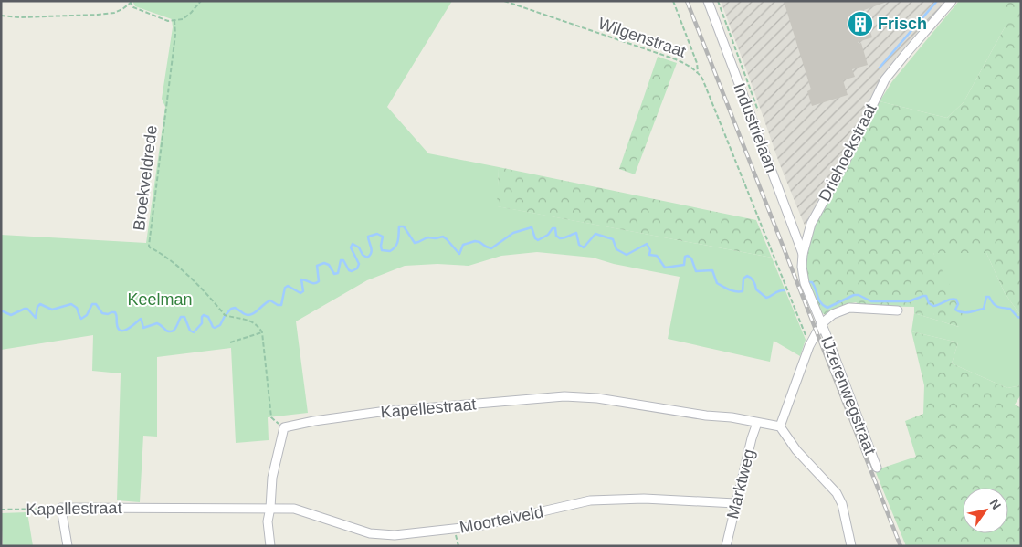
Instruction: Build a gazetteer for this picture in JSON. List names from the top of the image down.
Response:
{
  "streets": {
    "street": [
      "Industrielaan",
      "Driehoekstraat",
      "IJzerenwegstraat",
      "Kapellestraat",
      "Marktweg",
      "Moortelveld"
    ],
    "path": ["Wilgenstraat", "Broekveldrede"]
  },
  "crossings": [
    ["Industrielaan", "Driehoekstraat"],
    ["Driehoekstraat", "IJzerenwegstraat"],
    ["Kapellestraat", "Marktweg"],
    ["Kapellestraat", "Moortelveld"],
    ["Marktweg", "Moortelveld"]
  ],
  "parks": ["Keelman"],
  "places": {
    "building": ["Frisch"]
  },
  "north": "top right"
}
